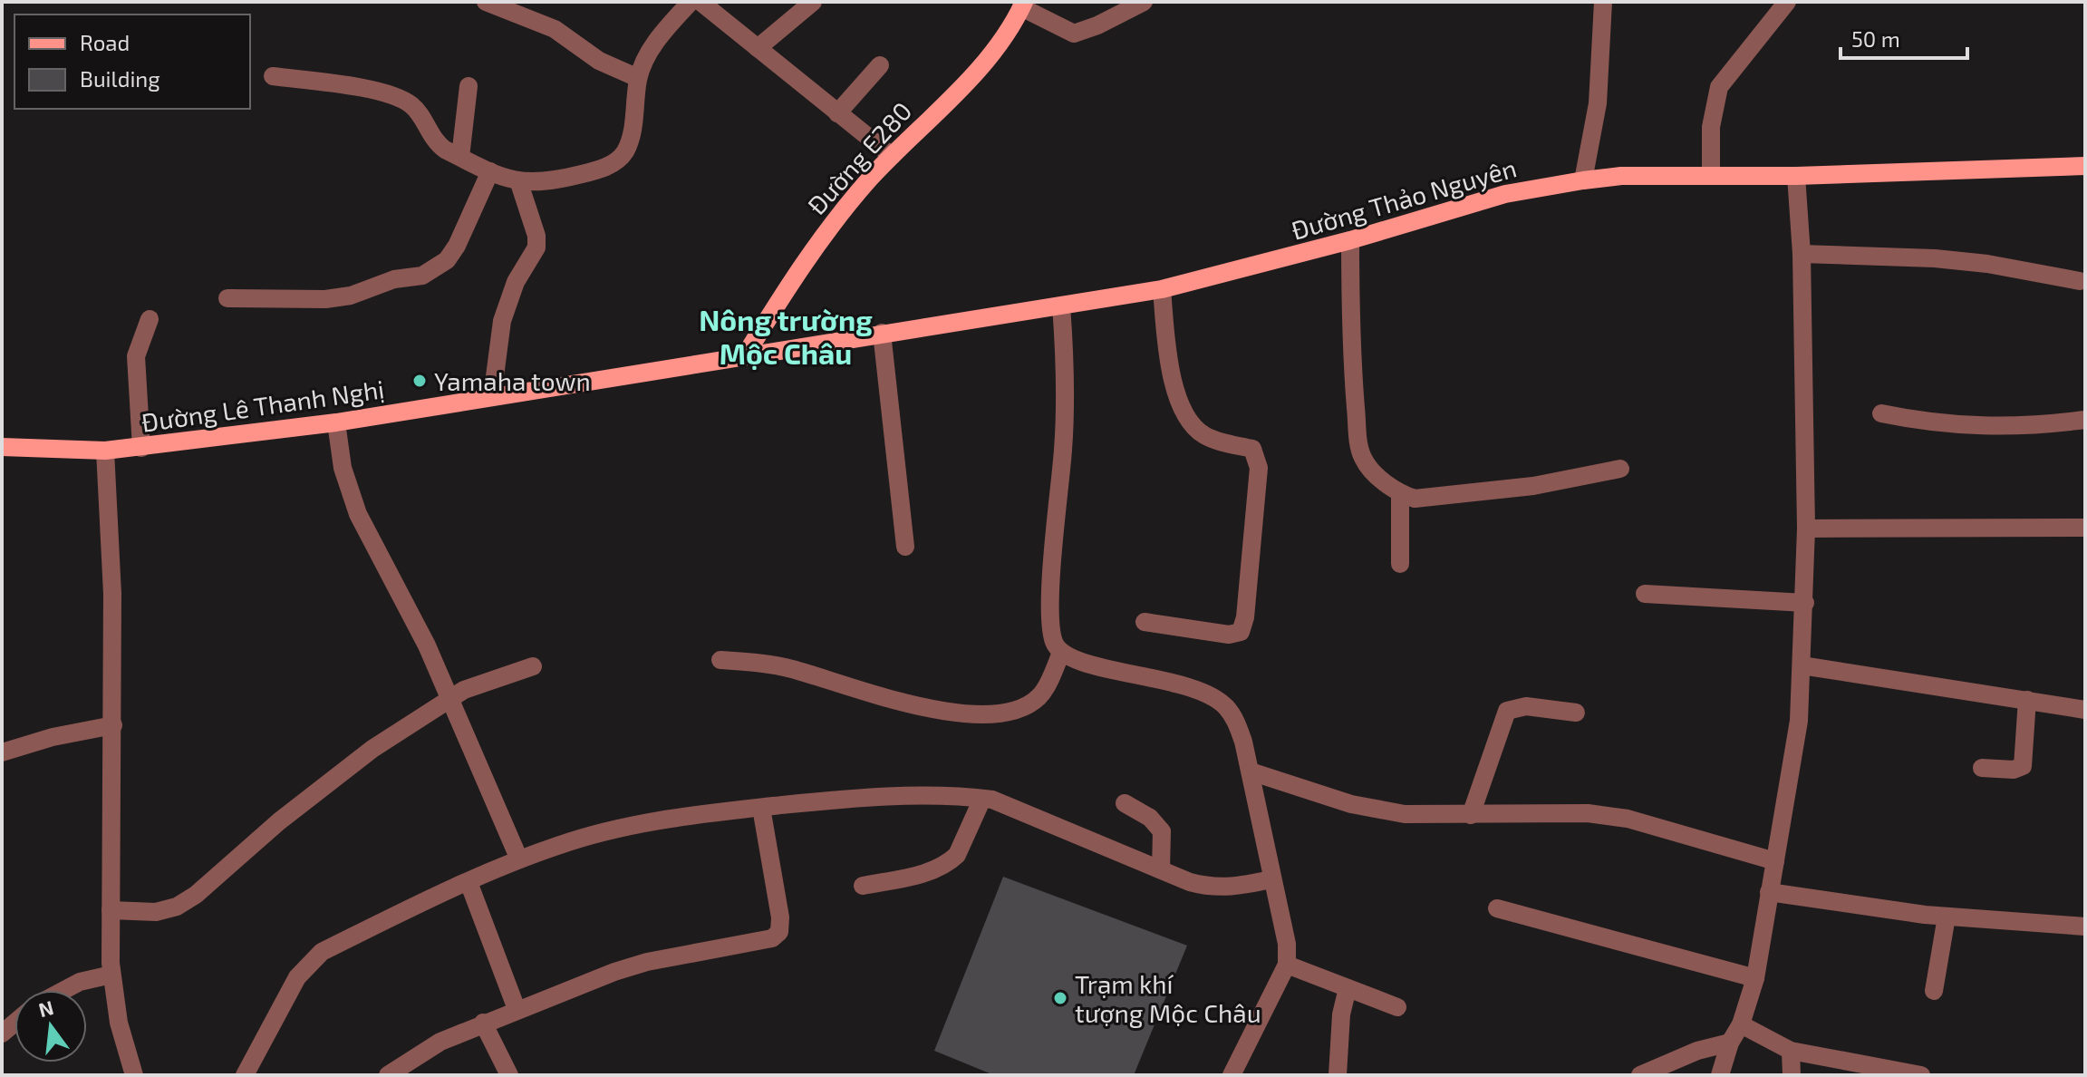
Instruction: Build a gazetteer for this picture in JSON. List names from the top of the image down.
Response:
{
  "streets": {
    "main road": ["Đường E280", "Đường Thảo Nguyên", "Đường Lê Thanh Nghị"]
  },
  "crossings": [
    ["Đường E280", "Đường Thảo Nguyên"],
    ["Đường E280", "Đường Lê Thanh Nghị"],
    ["Đường Thảo Nguyên", "Đường Lê Thanh Nghị"]
  ],
  "districts": ["Nông trường Mộc Châu"],
  "places": ["Yamaha town", "Trạm khí tượng Mộc Châu"],
  "legend": ["Road", "Building"],
  "scale_bar": "50 m",
  "north": "top"
}
